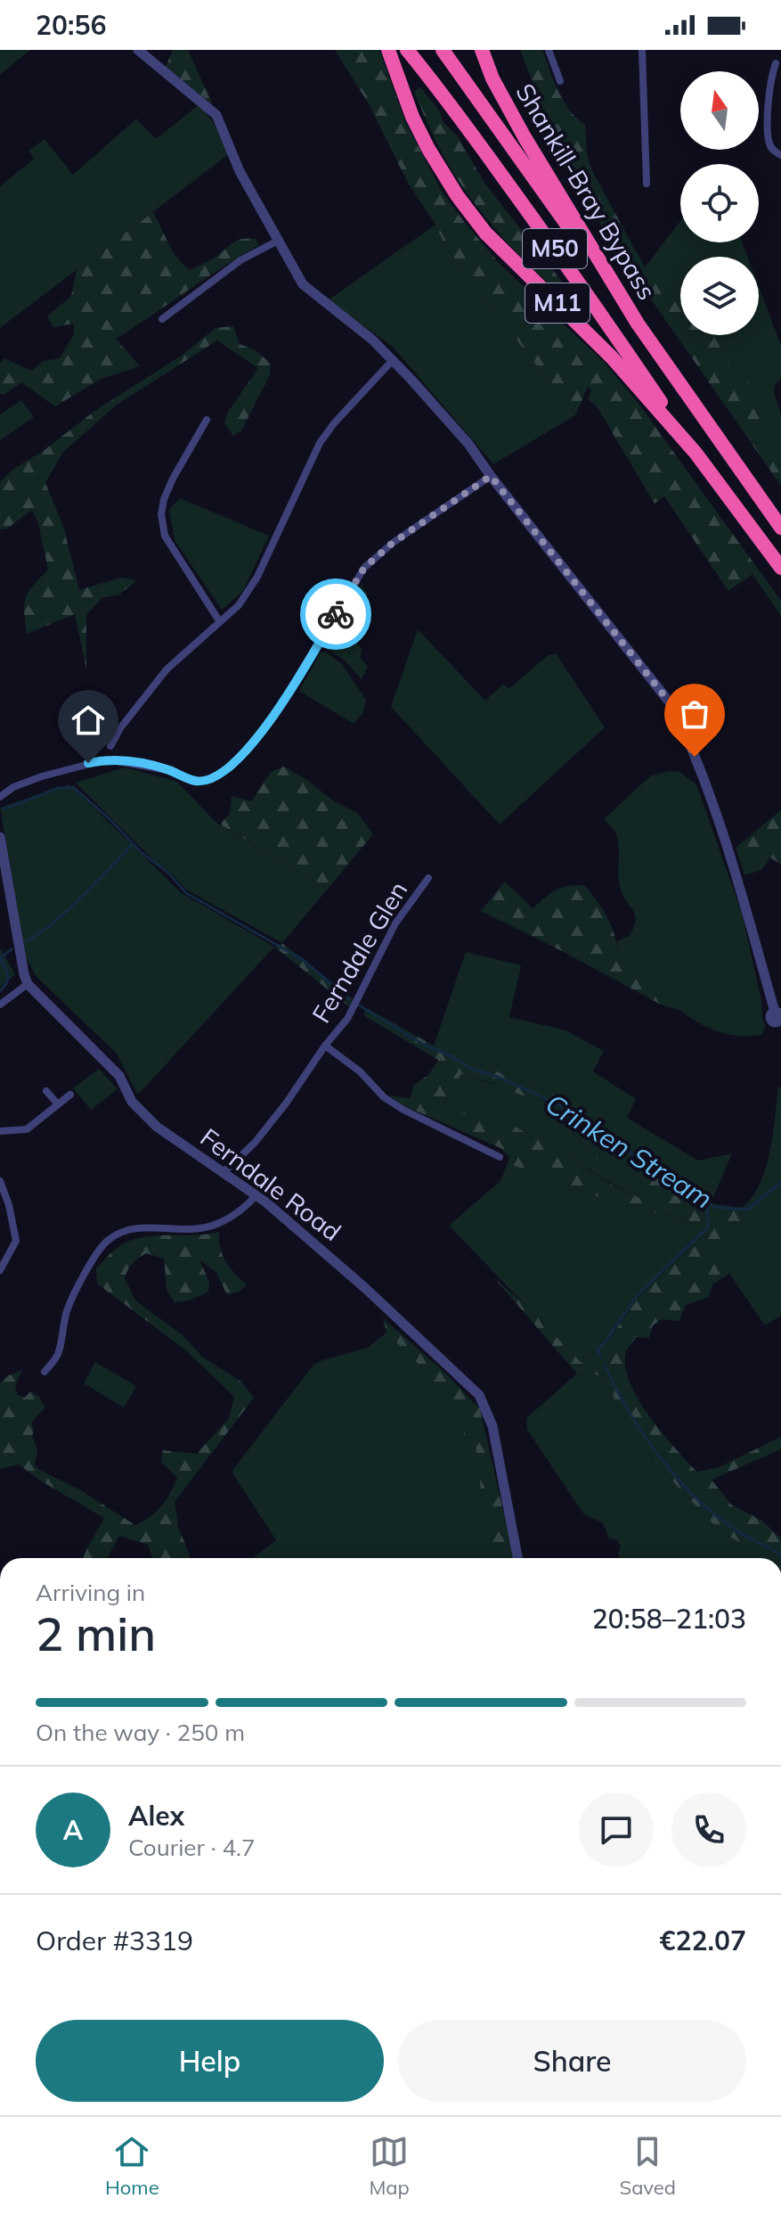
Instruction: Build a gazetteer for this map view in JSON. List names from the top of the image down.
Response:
{
  "streets": {
    "highway": ["Shankill-Bray Bypass", "M50", "M11"],
    "street": ["Ferndale Glen", "Ferndale Road"]
  },
  "crossings": [
    ["Shankill-Bray Bypass", "M50"],
    ["M50", "M11"],
    ["Ferndale Glen", "Ferndale Road"]
  ],
  "water": ["Crinken Stream"],
  "north": "top",
  "page": {
    "status": "20:56",
    "heading": ["2 min", "Arriving in", "20:58–21:03"],
    "panel": [
      "Alex",
      "Courier · 4.7",
      "Order #3319",
      "€22.07"
    ],
    "bar": "On the way · 250 m",
    "round": "A",
    "buttons": ["Help", "Share"],
    "tabs": ["Home", "Map", "Saved"]
  }
}
